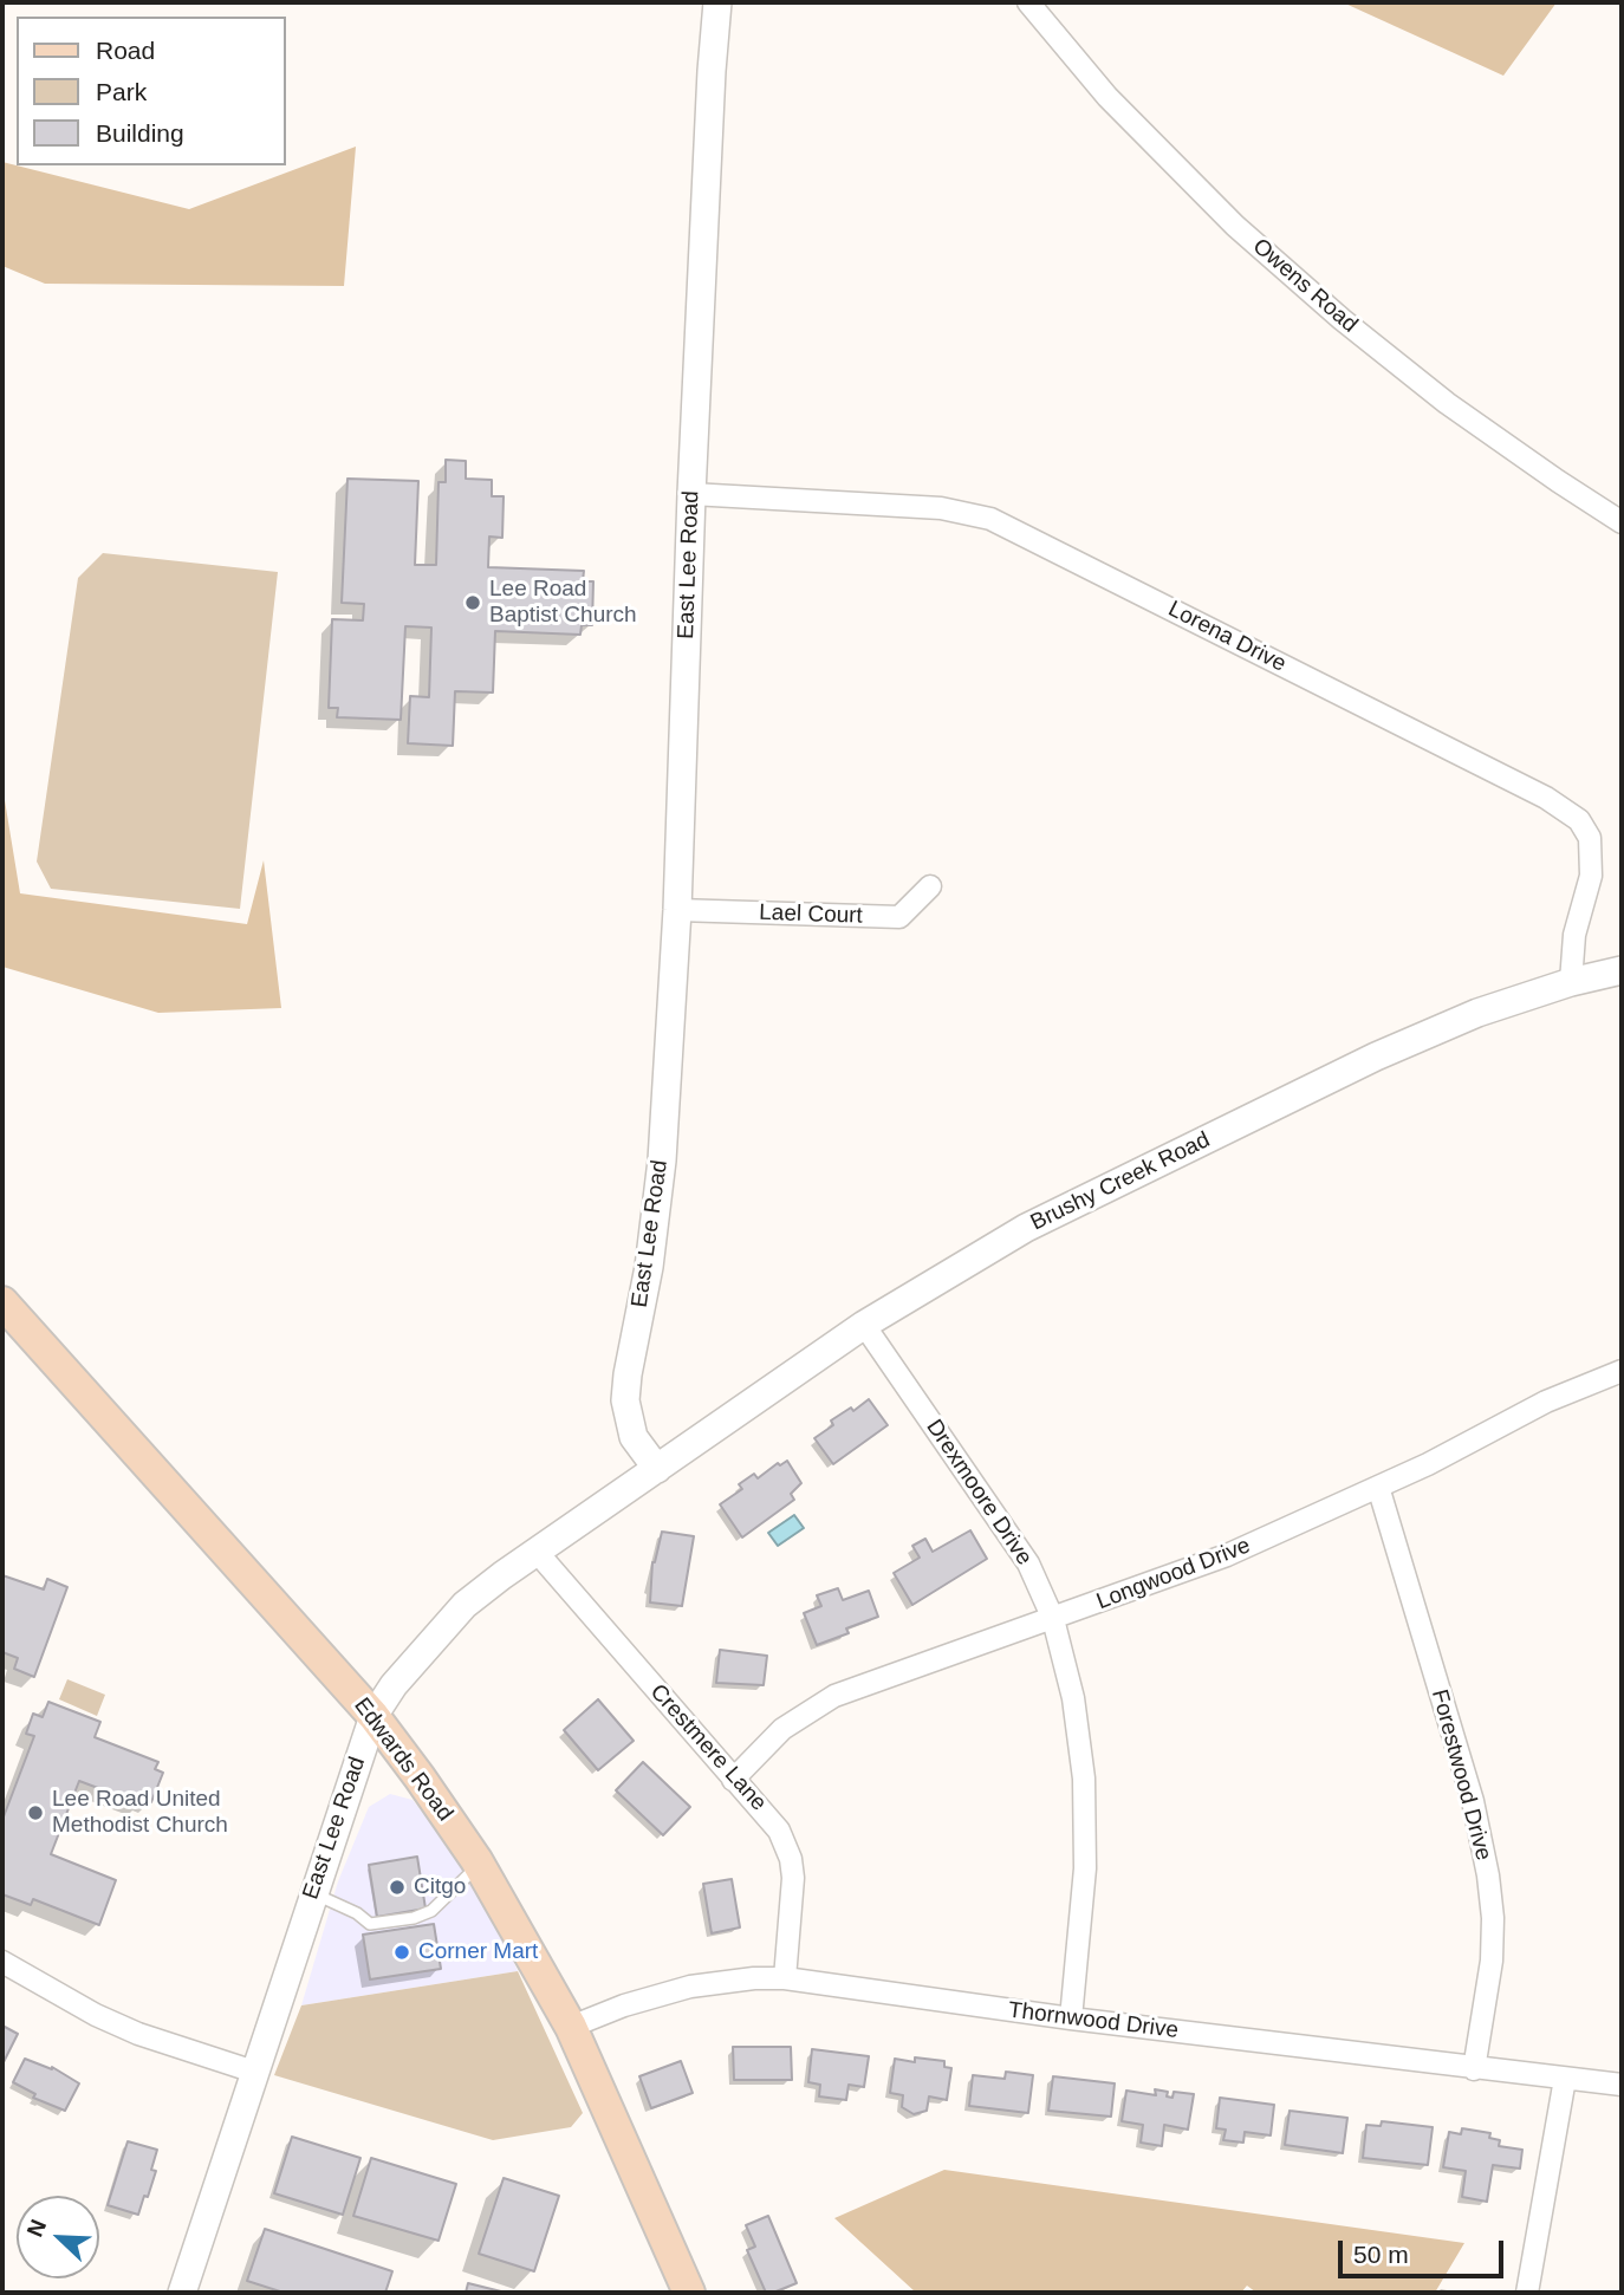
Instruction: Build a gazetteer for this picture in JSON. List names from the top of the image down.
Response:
{
  "streets": {
    "main road": ["Edwards Road"],
    "street": [
      "Owens Road",
      "East Lee Road",
      "Lorena Drive",
      "Lael Court",
      "Brushy Creek Road",
      "Drexmoore Drive",
      "Longwood Drive",
      "Crestmere Lane",
      "Forestwood Drive",
      "Thornwood Drive"
    ]
  },
  "crossings": [
    ["East Lee Road", "Lorena Drive"],
    ["East Lee Road", "Lael Court"],
    ["East Lee Road", "Brushy Creek Road"],
    ["East Lee Road", "Crestmere Lane"],
    ["East Lee Road", "Edwards Road"],
    ["Lorena Drive", "Brushy Creek Road"],
    ["Brushy Creek Road", "Drexmoore Drive"],
    ["Drexmoore Drive", "Longwood Drive"],
    ["Drexmoore Drive", "Thornwood Drive"],
    ["Longwood Drive", "Crestmere Lane"],
    ["Longwood Drive", "Forestwood Drive"],
    ["Crestmere Lane", "Thornwood Drive"],
    ["Edwards Road", "Thornwood Drive"],
    ["Forestwood Drive", "Thornwood Drive"]
  ],
  "places": [
    "Lee Road Baptist Church",
    "Lee Road United Methodist Church",
    "Citgo",
    "Corner Mart"
  ],
  "legend": ["Road", "Park", "Building"],
  "scale_bar": "50 m",
  "north": "top left"
}
